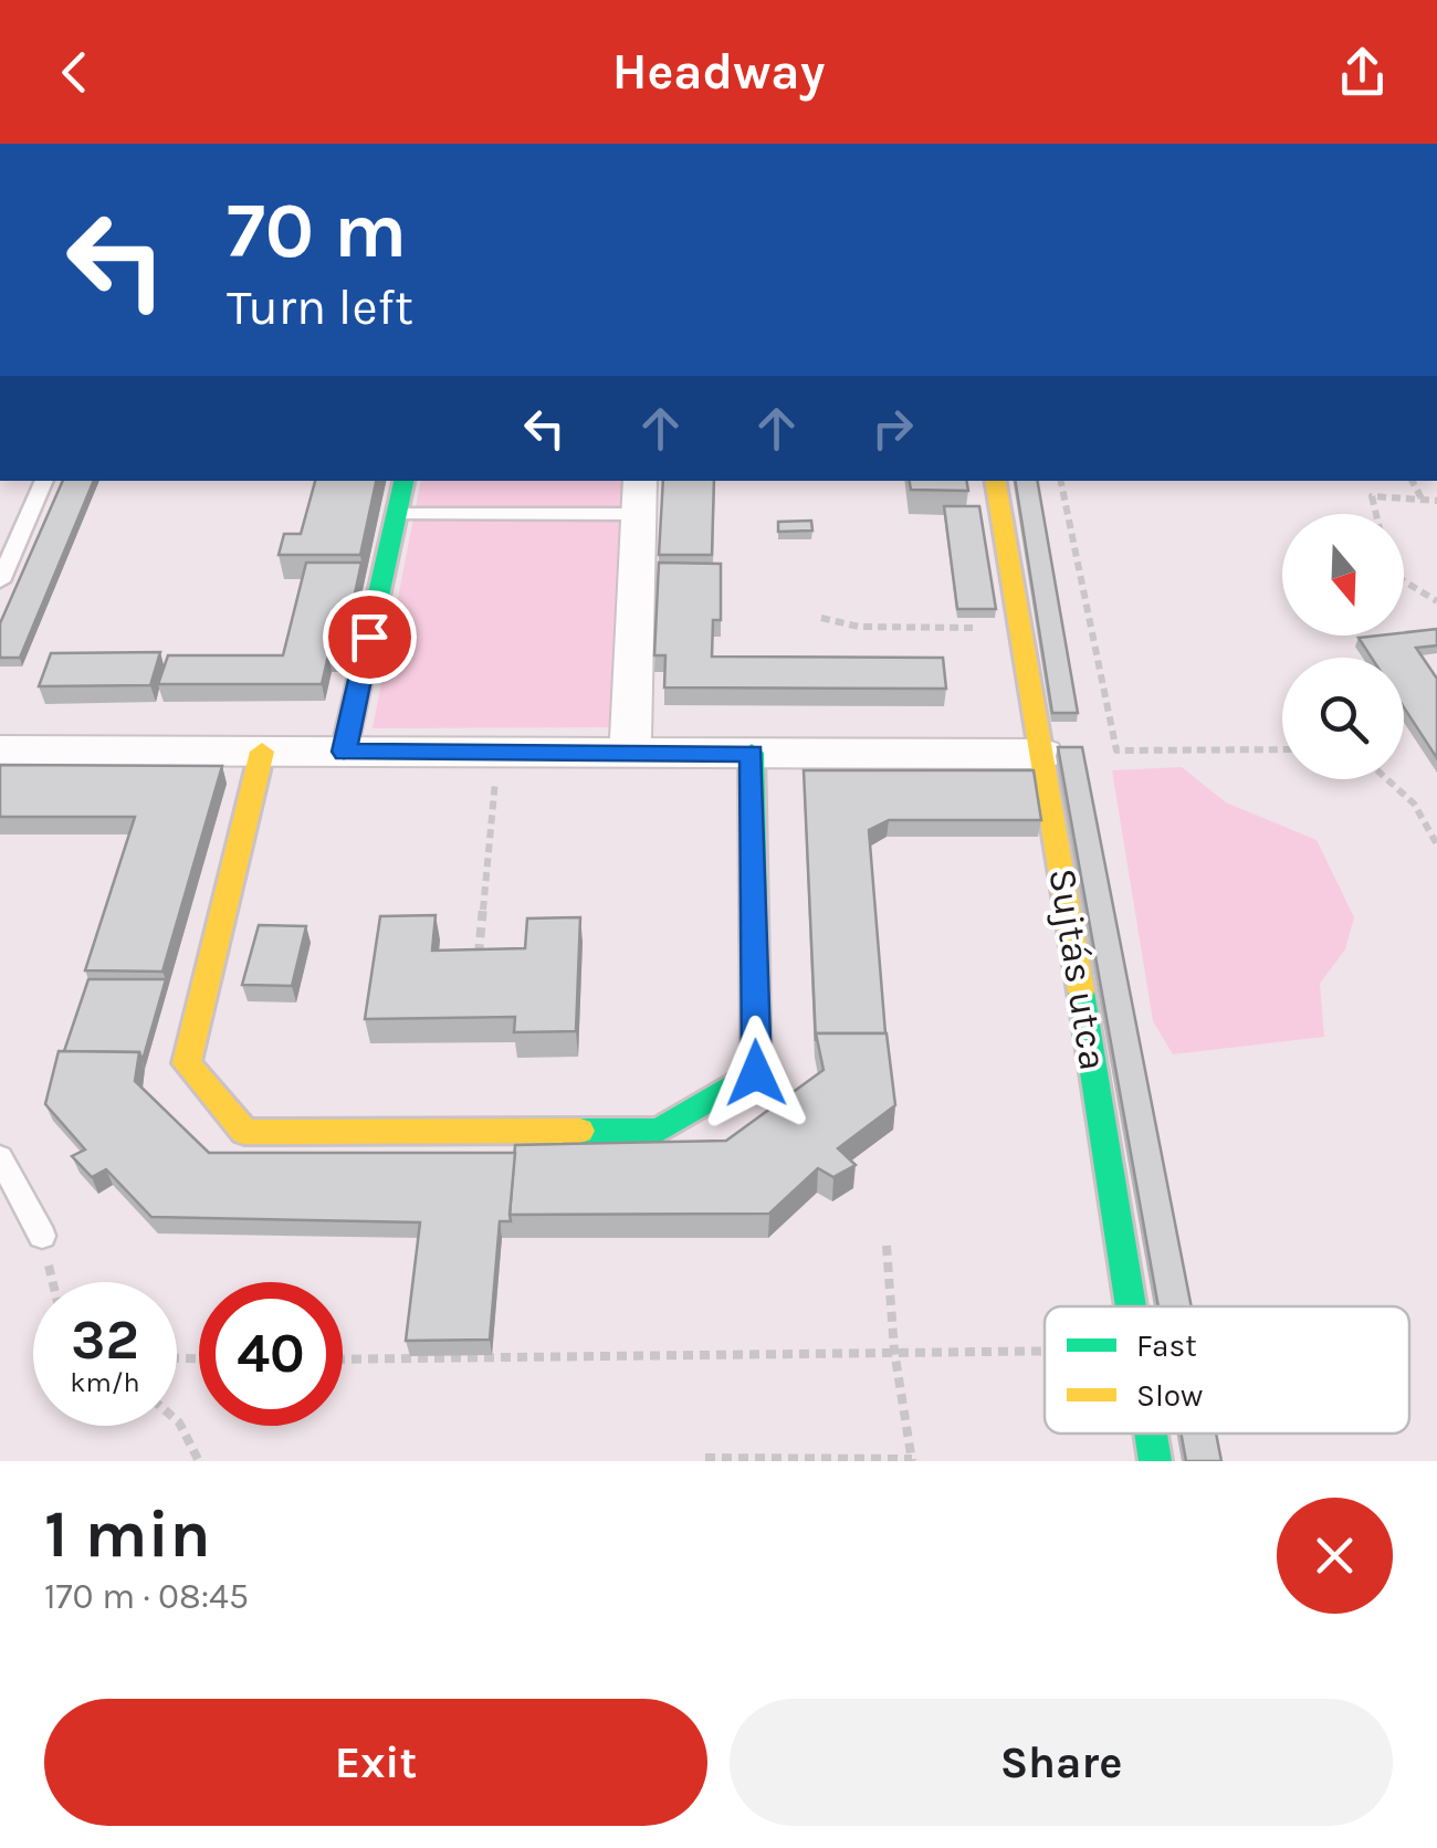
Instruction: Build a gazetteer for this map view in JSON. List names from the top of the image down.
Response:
{
  "streets": {
    "street": ["Sujtás utca"]
  },
  "legend": ["Fast", "Slow"],
  "north": "bottom",
  "page": {
    "header": "Headway",
    "turn": ["70 m", "Turn left"],
    "speed": "32 km/h",
    "limit": "40",
    "heading": ["1 min", "170 m · 08:45"],
    "buttons": ["Exit", "Share"]
  }
}
